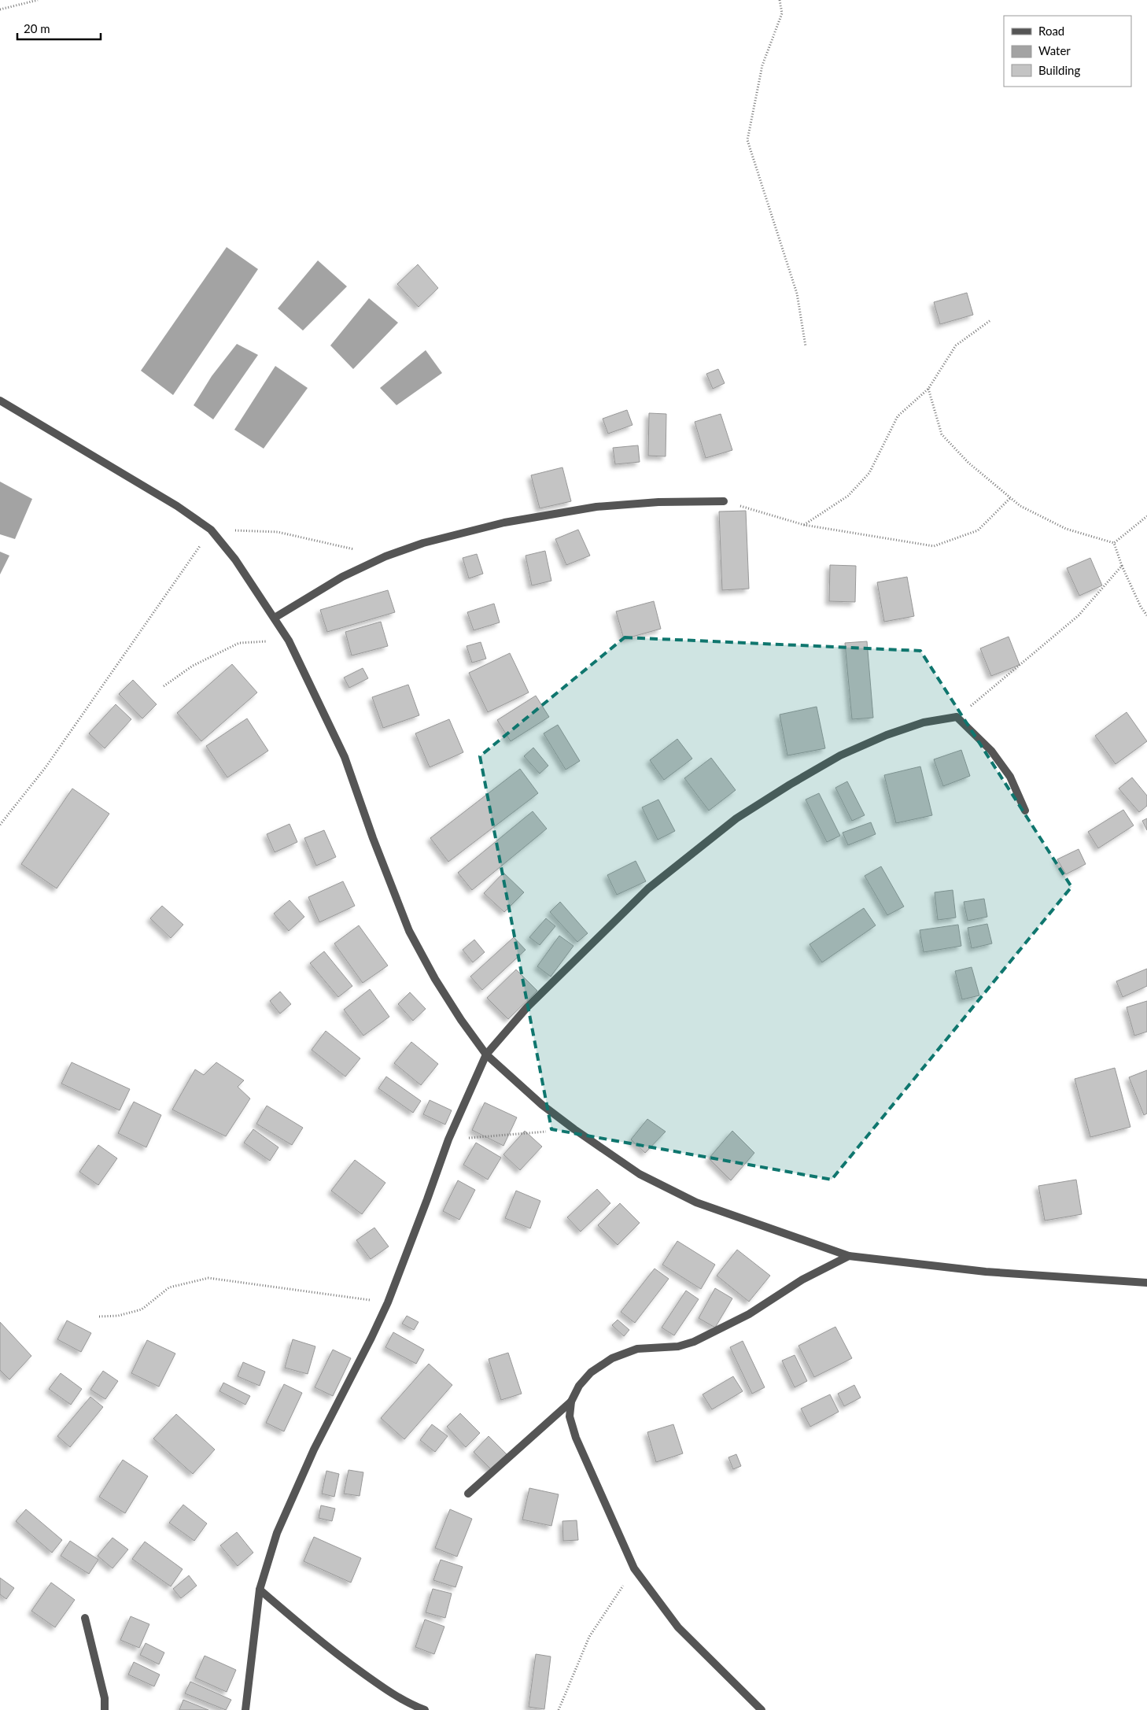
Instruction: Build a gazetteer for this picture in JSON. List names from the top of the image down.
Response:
{
  "legend": ["Road", "Water", "Building"],
  "scale_bar": "20 m"
}
